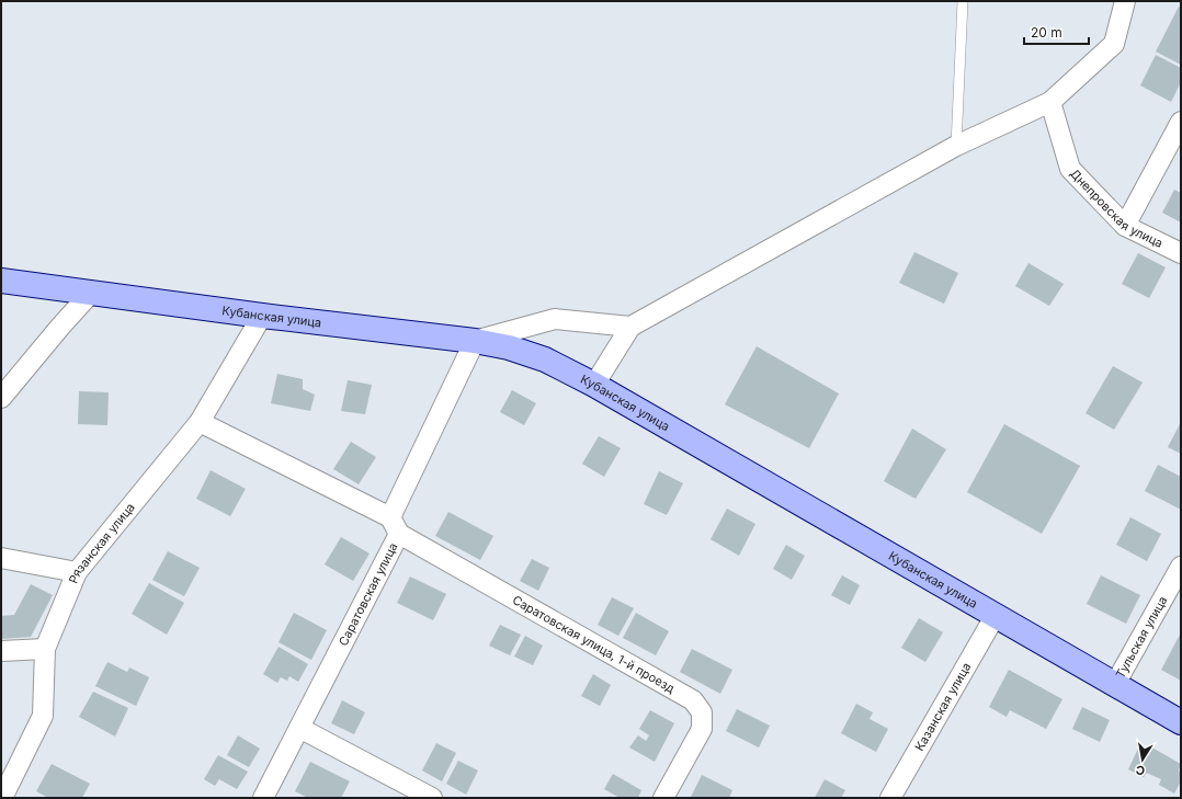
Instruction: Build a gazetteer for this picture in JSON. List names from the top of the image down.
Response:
{
  "streets": {
    "street": [
      "Днепровская улица",
      "Кубанская улица",
      "Рязанская улица",
      "Саратовская улица",
      "Тульская улица",
      "Саратовская улица, 1-й проезд",
      "Казанская улица"
    ]
  },
  "crossings": [
    ["Кубанская улица", "Рязанская улица"],
    ["Кубанская улица", "Саратовская улица"],
    ["Кубанская улица", "Тульская улица"],
    ["Кубанская улица", "Казанская улица"],
    ["Рязанская улица", "Саратовская улица, 1-й проезд"],
    ["Саратовская улица", "Саратовская улица, 1-й проезд"]
  ],
  "scale_bar": "20 m",
  "north": "bottom"
}
